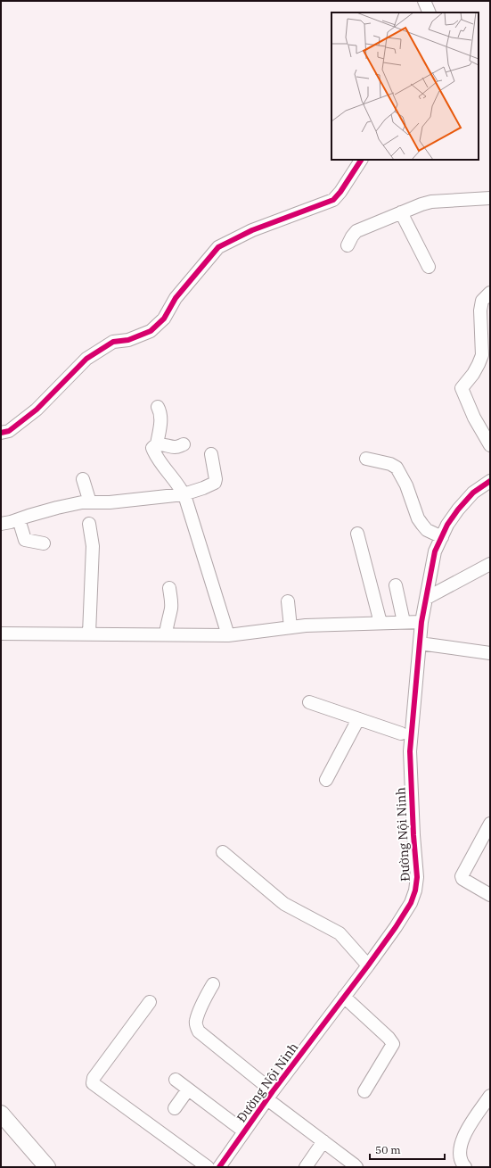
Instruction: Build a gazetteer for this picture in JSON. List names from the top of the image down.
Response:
{
  "streets": {
    "street": ["Đường Nội Ninh"]
  },
  "scale_bar": "50 m"
}
